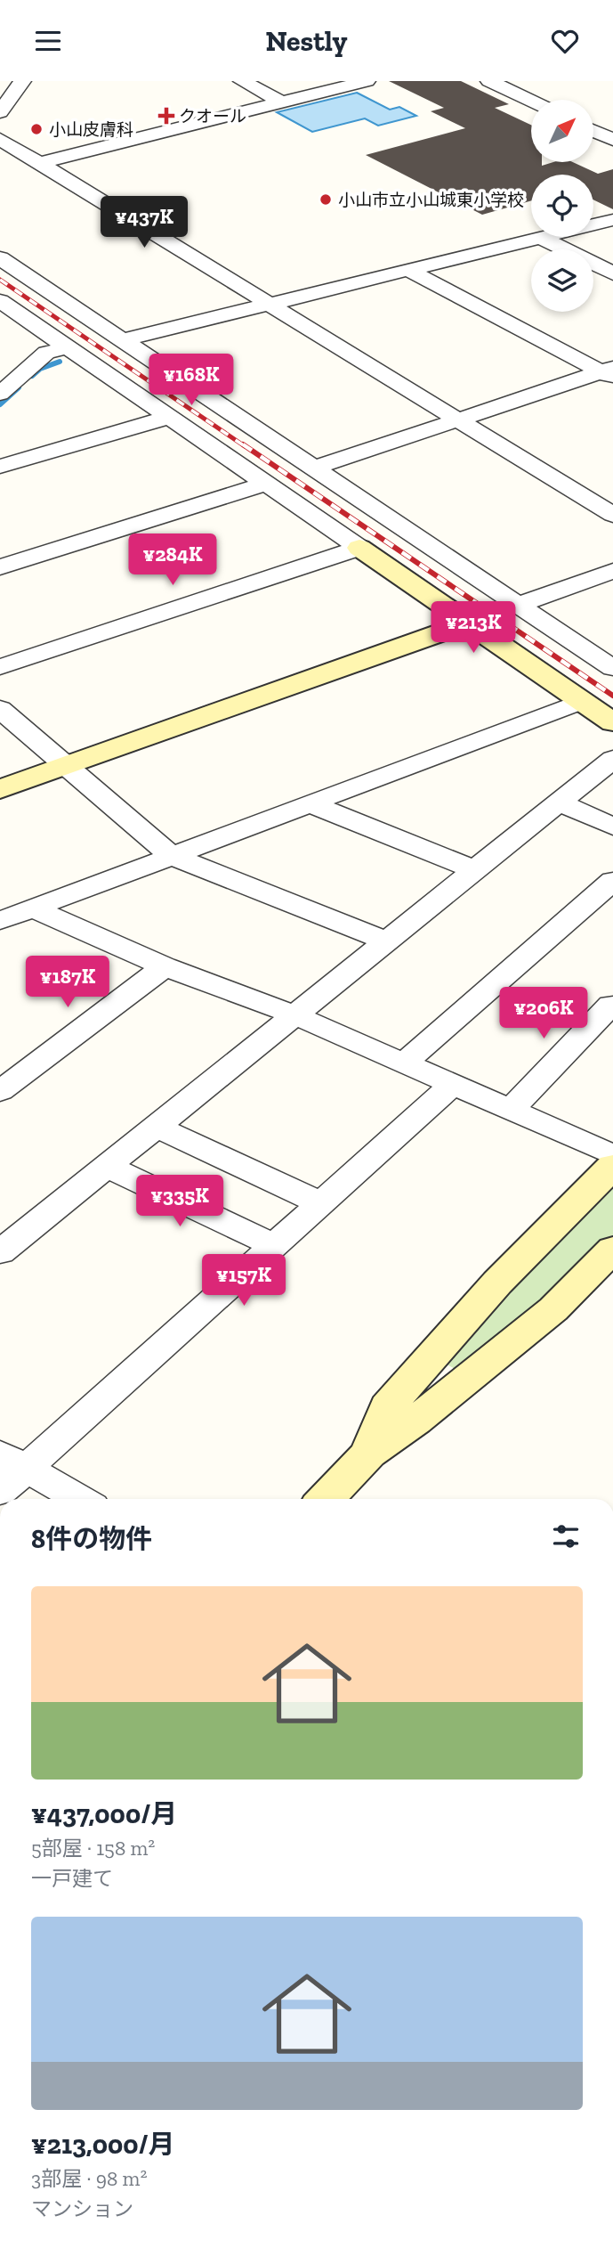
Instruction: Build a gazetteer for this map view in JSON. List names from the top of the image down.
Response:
{
  "places": {
    "health": ["クオール"],
    "other": ["小山皮膚科", "小山市立小山城東小学校"]
  },
  "north": "top right",
  "page": {
    "header": "Nestly",
    "price": [
      "¥437K",
      "¥168K",
      "¥284K",
      "¥213K",
      "¥187K",
      "¥206K",
      "¥335K",
      "¥157K"
    ],
    "heading": "8件の物件",
    "list": [
      {
        "name": "¥437,000/月",
        "note": "5部屋 · 158 m² · 一戸建て"
      },
      {
        "name": "¥213,000/月",
        "note": "3部屋 · 98 m² · マンション"
      }
    ]
  }
}
